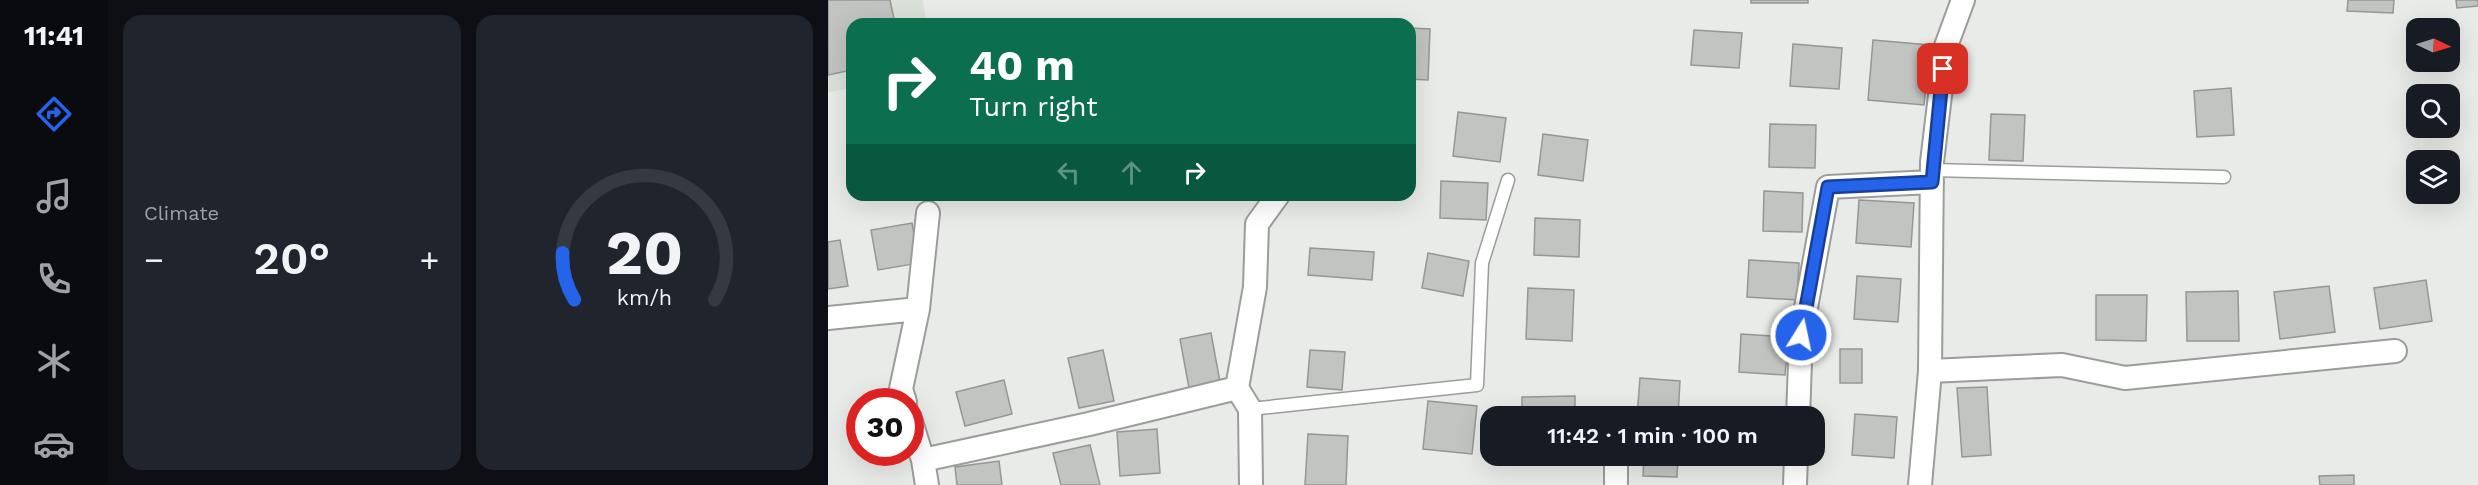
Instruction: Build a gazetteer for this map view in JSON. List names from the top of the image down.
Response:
{
  "north": "right",
  "page": {
    "tabs": "11:41",
    "tile": "Climate",
    "turn": ["40 m", "Turn right"],
    "heat": ["−", "20°", "+"],
    "limit": "30",
    "trip": "11:42 · 1 min · 100 m",
    "gauge": ["20", "km/h"]
  }
}
